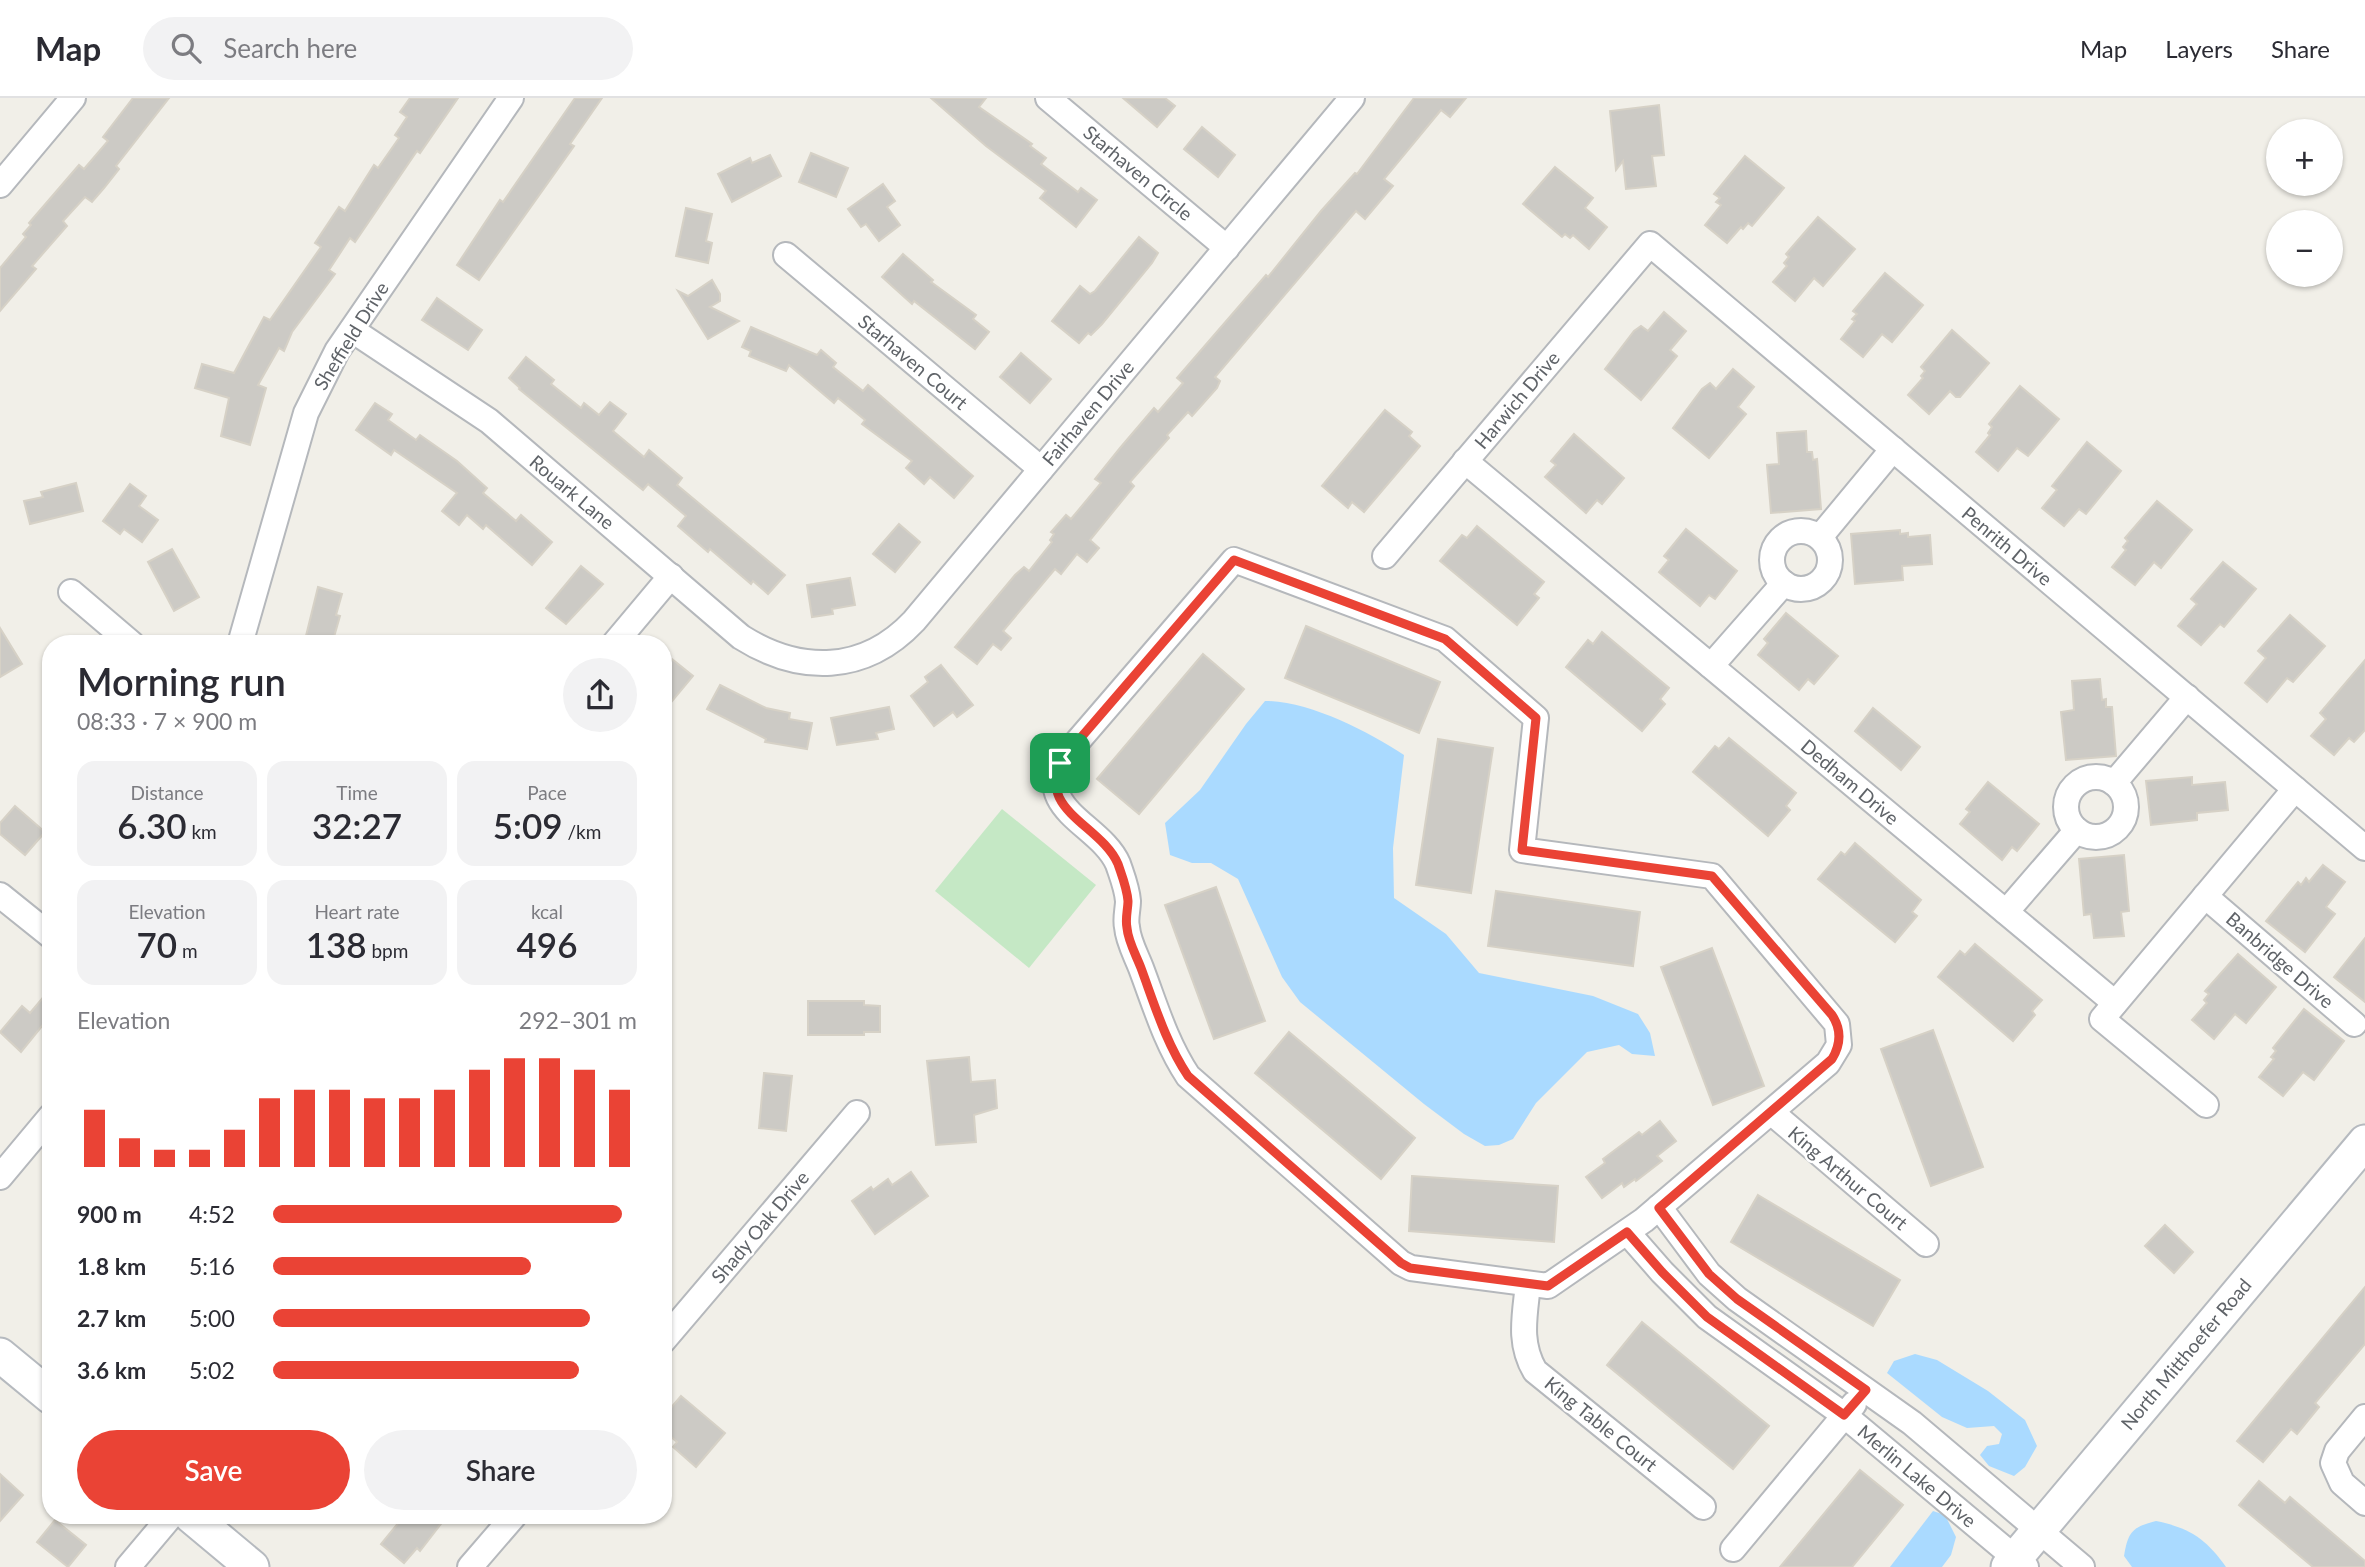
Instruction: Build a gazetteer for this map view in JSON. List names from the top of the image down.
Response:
{
  "streets": {
    "main road": ["North Mitthoefer Road"],
    "street": [
      "Starhaven Circle",
      "Sheffield Drive",
      "Starhaven Court",
      "Harwich Drive",
      "Fairhaven Drive",
      "Rouark Lane",
      "Penrith Drive",
      "Dedham Drive",
      "Banbridge Drive",
      "King Arthur Court",
      "Shady Oak Drive",
      "King Table Court",
      "Merlin Lake Drive"
    ]
  },
  "crossings": [
    ["Starhaven Circle", "Fairhaven Drive"],
    ["Sheffield Drive", "Rouark Lane"],
    ["Starhaven Court", "Fairhaven Drive"],
    ["Harwich Drive", "Penrith Drive"],
    ["Harwich Drive", "Dedham Drive"],
    ["Fairhaven Drive", "Rouark Lane"],
    ["North Mitthoefer Road", "Merlin Lake Drive"]
  ],
  "page": {
    "header": "Map",
    "search": "Search here",
    "nav": ["Map", "Layers", "Share"],
    "map_buttons": ["+", "−"],
    "heading": ["Morning run", "08:33 · 7 × 900 m"],
    "stats": [
      ["Distance", "6.30 km"],
      ["Time", "32:27"],
      ["Pace", "5:09 /km"],
      ["Elevation", "70 m"],
      ["Heart rate", "138 bpm"],
      ["kcal", "496"]
    ],
    "chart": ["Elevation", "292–301 m"],
    "list": [
      {
        "name": "900 m",
        "note": "4:52"
      },
      {
        "name": "1.8 km",
        "note": "5:16"
      },
      {
        "name": "2.7 km",
        "note": "5:00"
      },
      {
        "name": "3.6 km",
        "note": "5:02"
      }
    ],
    "buttons": ["Save", "Share"]
  }
}
